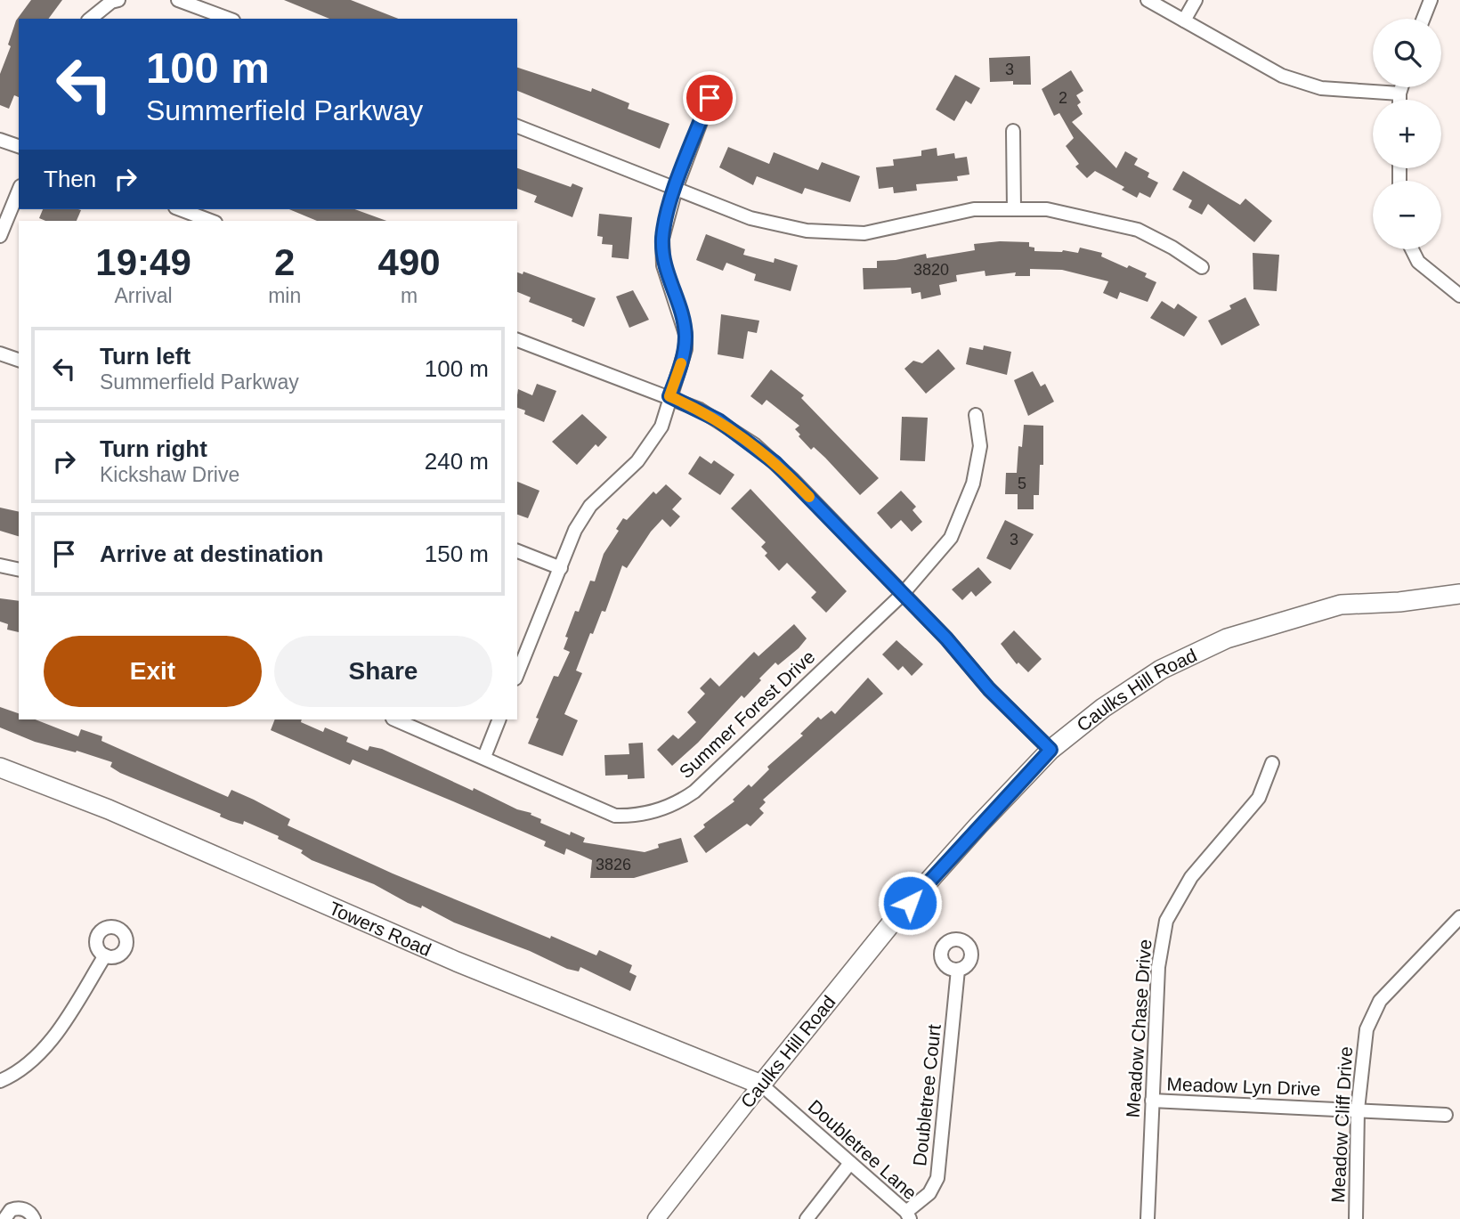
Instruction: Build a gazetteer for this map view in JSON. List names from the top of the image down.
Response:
{
  "streets": {
    "main road": ["Caulks Hill Road", "Towers Road"],
    "street": [
      "Summer Forest Drive",
      "Meadow Chase Drive",
      "Meadow Lyn Drive",
      "Doubletree Court",
      "Meadow Cliff Drive",
      "Doubletree Lane"
    ]
  },
  "crossings": [
    ["Caulks Hill Road", "Towers Road"],
    ["Caulks Hill Road", "Doubletree Lane"],
    ["Towers Road", "Doubletree Lane"],
    ["Meadow Chase Drive", "Meadow Lyn Drive"],
    ["Meadow Lyn Drive", "Meadow Cliff Drive"],
    ["Doubletree Court", "Doubletree Lane"]
  ],
  "house_numbers": [
    "3",
    "2",
    "3820",
    "5",
    "3",
    "3826"
  ],
  "page": {
    "map_buttons": ["+", "−"],
    "turn": ["100 m", "Summerfield Parkway"],
    "then": "Then",
    "eta": [
      "19:49",
      "Arrival",
      "2",
      "min",
      "490",
      "m"
    ],
    "list": [
      {
        "name": "Turn left",
        "note": "Summerfield Parkway",
        "value": "100 m"
      },
      {
        "name": "Turn right",
        "note": "Kickshaw Drive",
        "value": "240 m"
      },
      {
        "name": "Arrive at destination",
        "value": "150 m"
      }
    ],
    "buttons": ["Exit", "Share"]
  }
}
